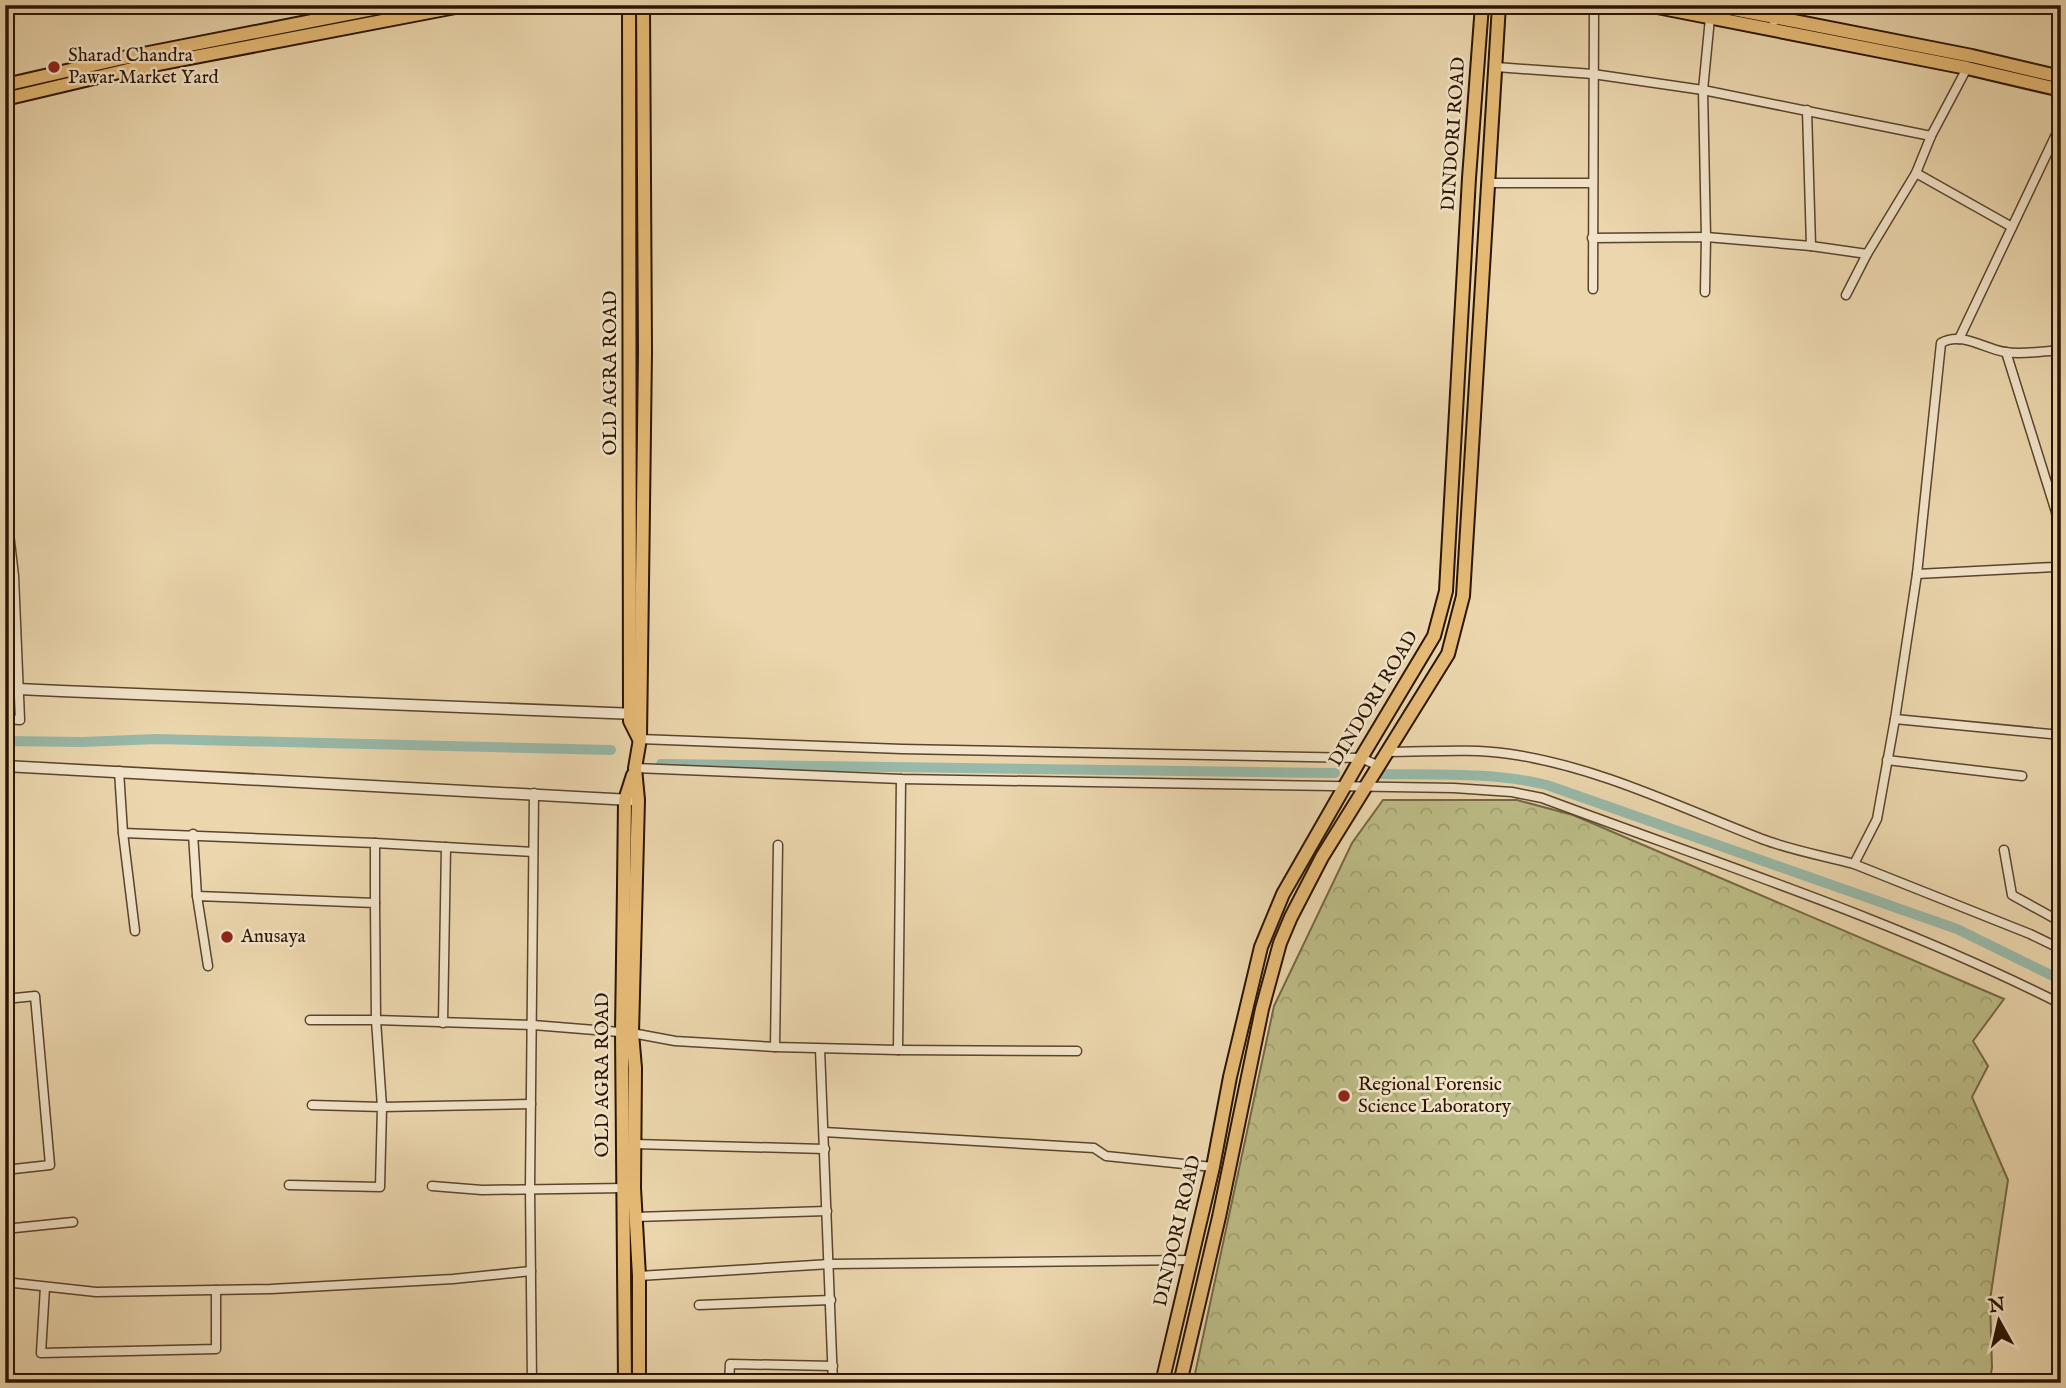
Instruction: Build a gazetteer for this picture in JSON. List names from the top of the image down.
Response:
{
  "streets": {
    "main road": ["DINDORI ROAD", "OLD AGRA ROAD"]
  },
  "places": ["Sharad Chandra Pawar Market Yard", "Anusaya", "Regional Forensic Science Laboratory"],
  "north": "top"
}
